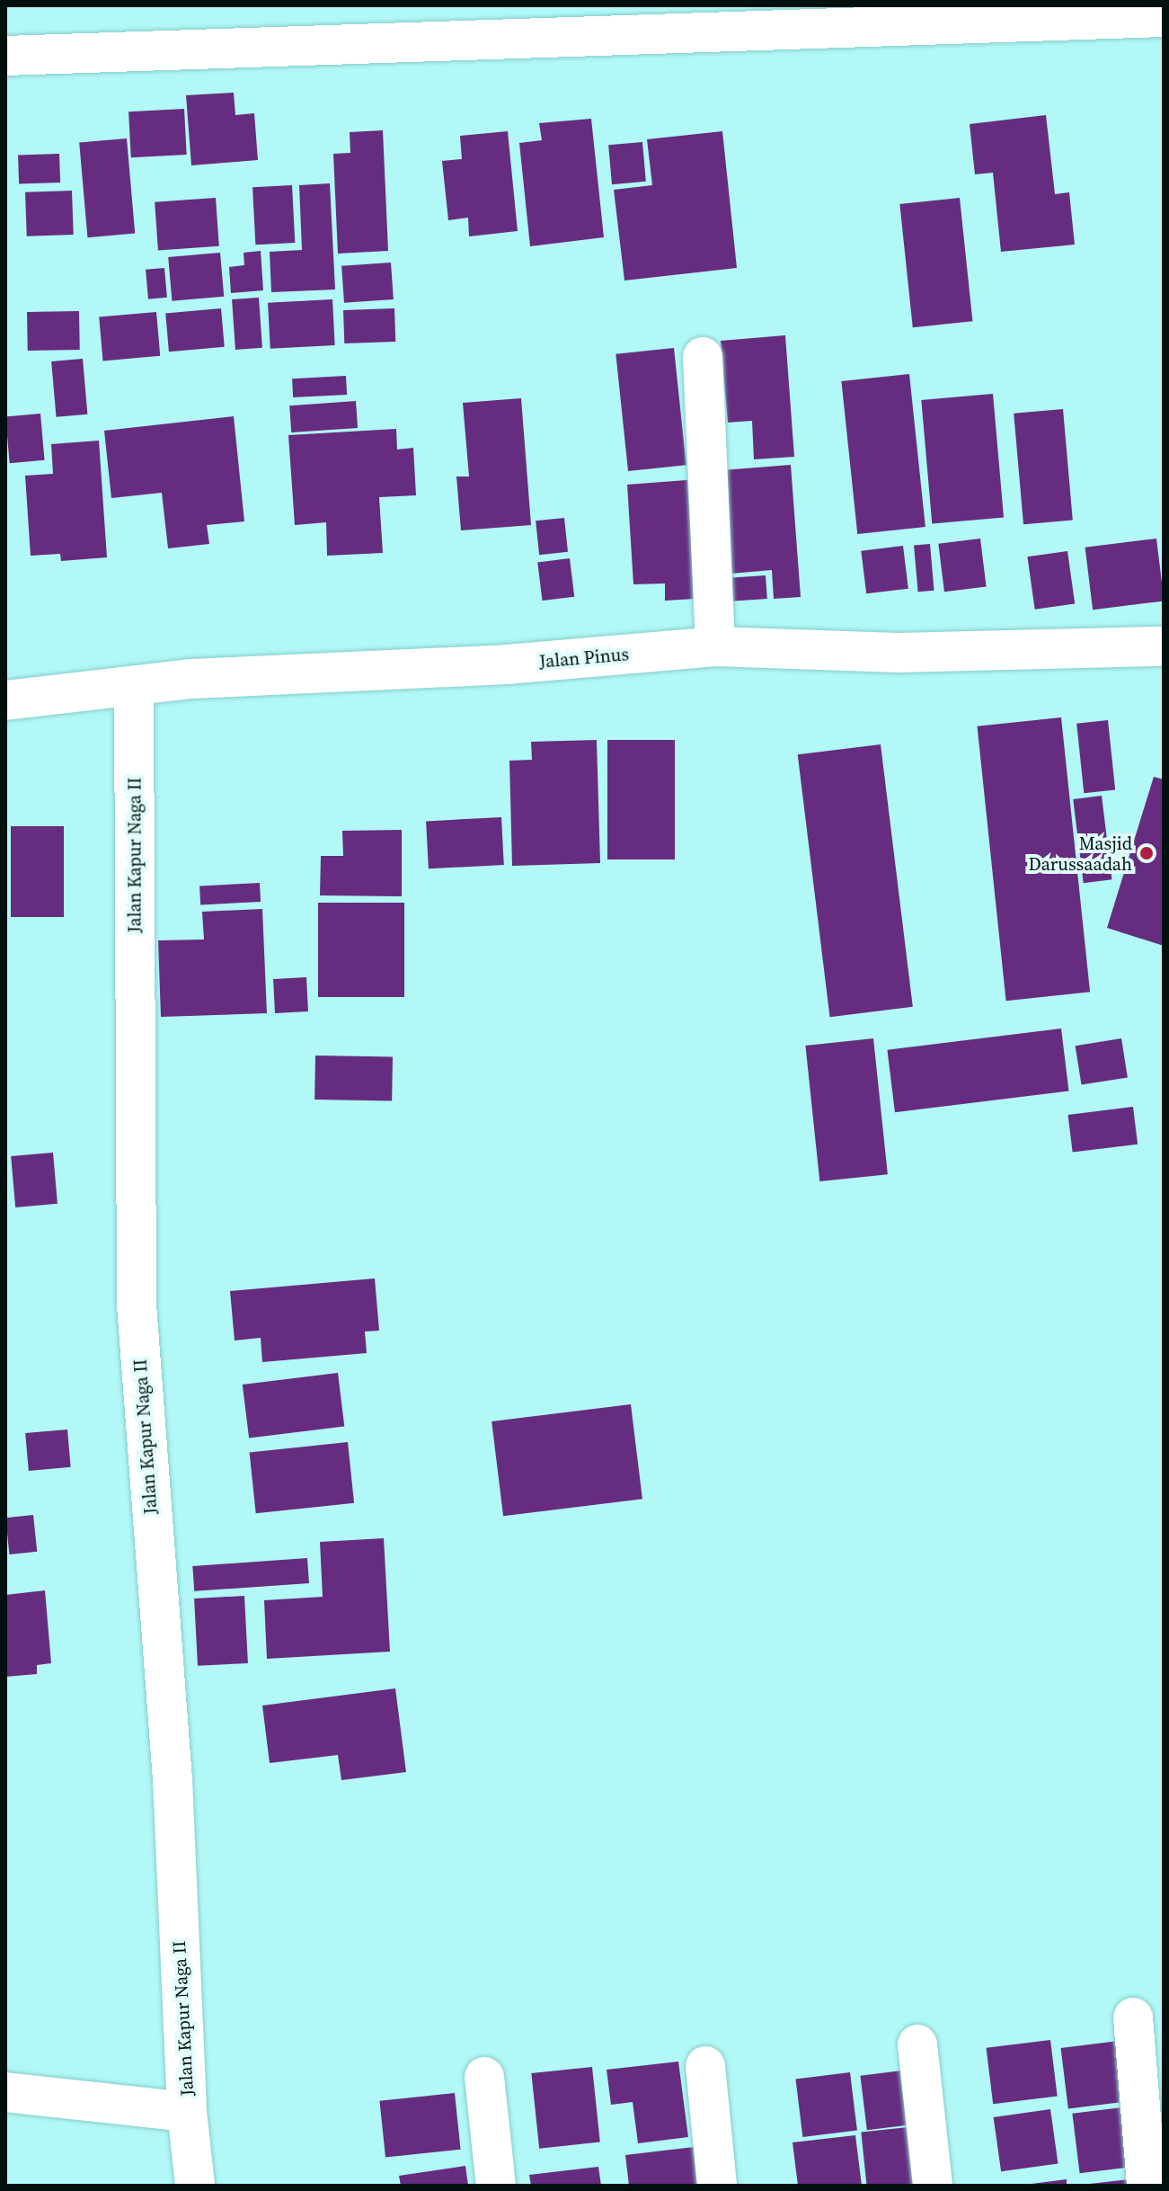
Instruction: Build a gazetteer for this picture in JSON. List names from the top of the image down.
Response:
{
  "streets": {
    "street": ["Jalan Pinus", "Jalan Kapur Naga II"]
  },
  "crossings": [
    ["Jalan Pinus", "Jalan Kapur Naga II"]
  ],
  "places": ["Masjid Darussaadah"]
}
